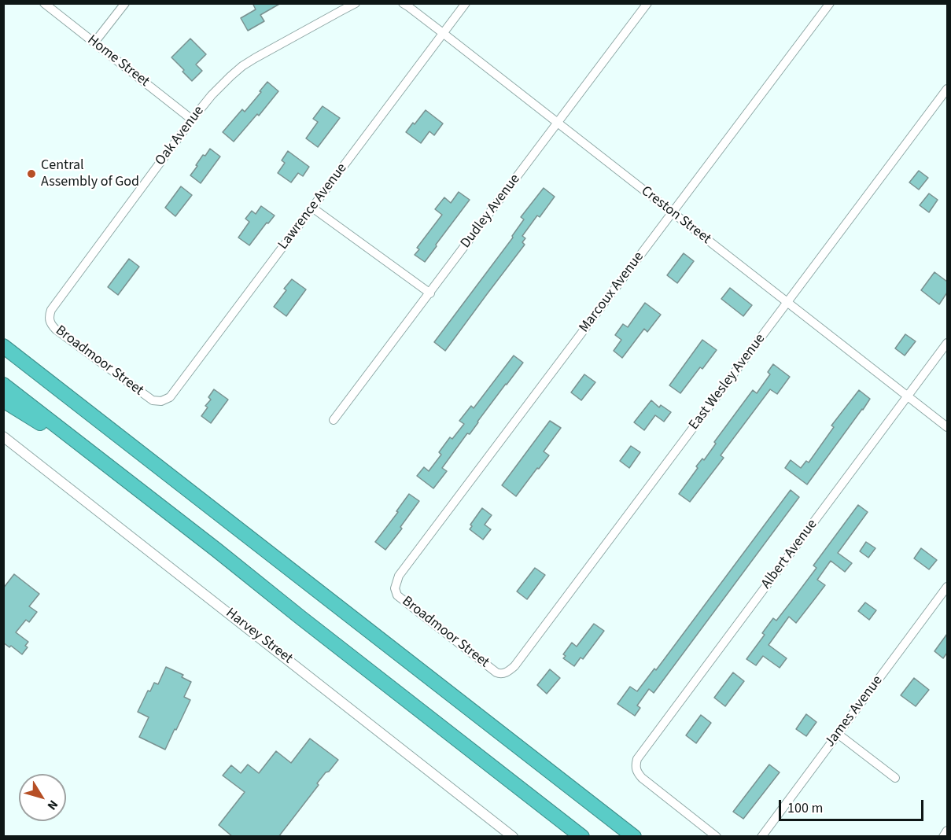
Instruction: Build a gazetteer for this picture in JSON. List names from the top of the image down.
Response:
{
  "streets": {
    "street": [
      "Home Street",
      "Oak Avenue",
      "Lawrence Avenue",
      "Dudley Avenue",
      "Creston Street",
      "Marcoux Avenue",
      "Broadmoor Street",
      "East Wesley Avenue",
      "Albert Avenue",
      "Harvey Street",
      "James Avenue"
    ]
  },
  "crossings": [
    ["Home Street", "Oak Avenue"],
    ["Oak Avenue", "Broadmoor Street"],
    ["Lawrence Avenue", "Creston Street"],
    ["Lawrence Avenue", "Broadmoor Street"],
    ["Dudley Avenue", "Creston Street"],
    ["Creston Street", "Marcoux Avenue"],
    ["Creston Street", "East Wesley Avenue"],
    ["Creston Street", "Albert Avenue"],
    ["Marcoux Avenue", "Broadmoor Street"],
    ["Broadmoor Street", "East Wesley Avenue"]
  ],
  "places": ["Central Assembly of God"],
  "scale_bar": "100 m",
  "north": "bottom right"
}
